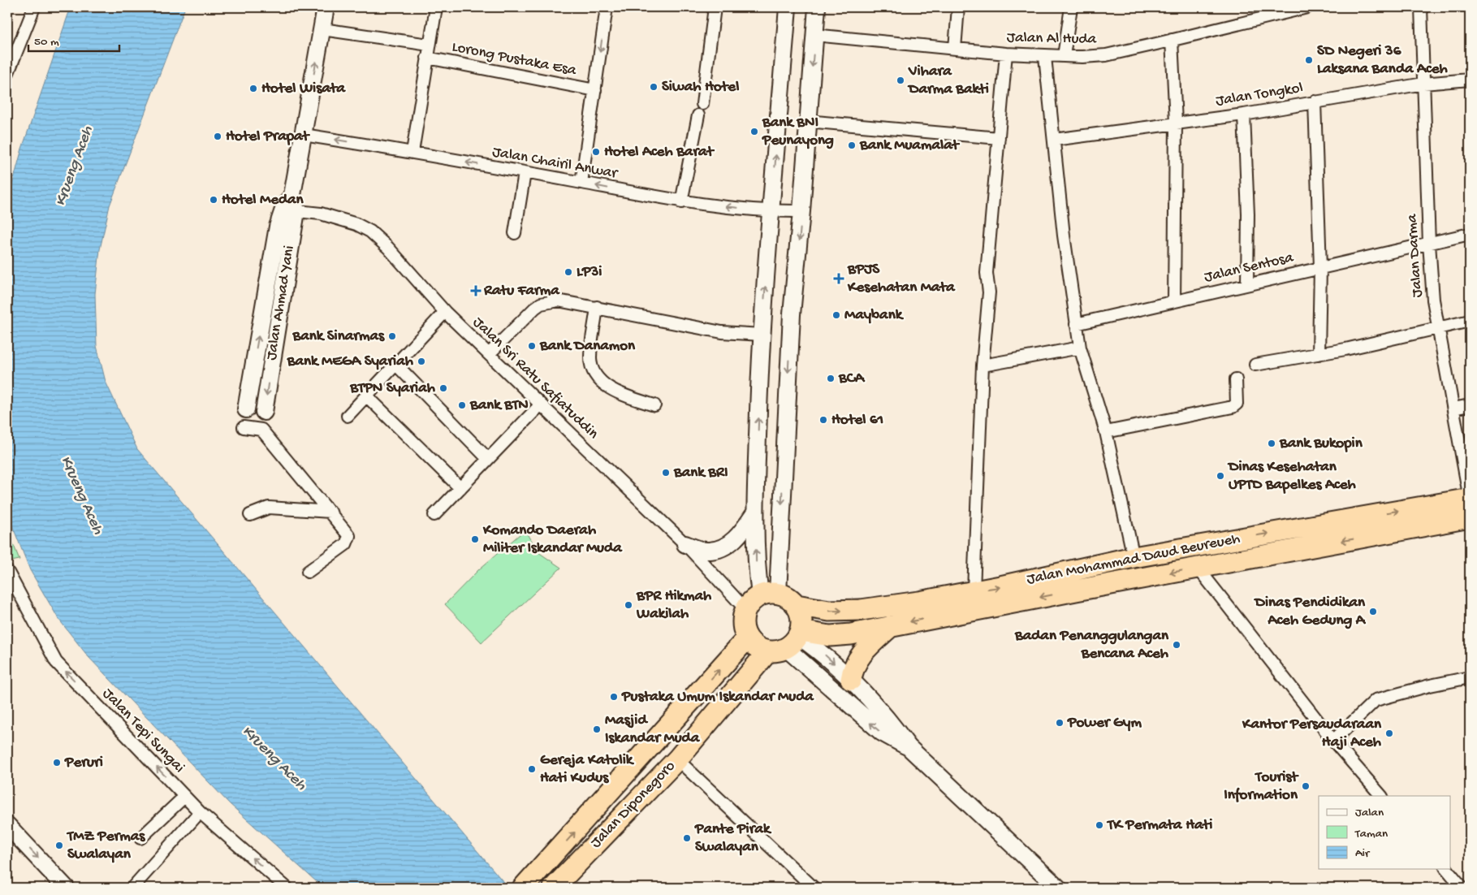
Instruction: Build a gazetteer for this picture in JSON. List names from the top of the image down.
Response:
{
  "streets": {
    "highway": ["Jalan Mohammad Daud Beureueh", "Jalan Diponegoro"],
    "main road": ["Jalan Ahmad Yani"],
    "street": [
      "Jalan Al Huda",
      "Lorong Pustaka Esa",
      "Jalan Tongkol",
      "Jalan Chairil Anwar",
      "Jalan Darma",
      "Jalan Sentosa",
      "Jalan Sri Ratu Safiatuddin",
      "Jalan Tepi Sungai"
    ]
  },
  "crossings": [
    ["Jalan Tongkol", "Jalan Darma"],
    ["Jalan Chairil Anwar", "Jalan Ahmad Yani"],
    ["Jalan Darma", "Jalan Sentosa"],
    ["Jalan Darma", "Jalan Mohammad Daud Beureueh"],
    ["Jalan Ahmad Yani", "Jalan Sri Ratu Safiatuddin"],
    ["Jalan Sri Ratu Safiatuddin", "Jalan Mohammad Daud Beureueh"],
    ["Jalan Sri Ratu Safiatuddin", "Jalan Diponegoro"],
    ["Jalan Mohammad Daud Beureueh", "Jalan Diponegoro"]
  ],
  "one_way": ["Jalan Chairil Anwar", "Jalan Tepi Sungai"],
  "water": ["Krueng Aceh"],
  "places": {
    "other": [
      "SD Negeri 36 Laksana Banda Aceh",
      "Vihara Darma Bakti",
      "Siwah Hotel",
      "Hotel Wisata",
      "Bank BNI Peunayong",
      "Hotel Prapat",
      "Bank Muamalat",
      "Hotel Aceh Barat",
      "Hotel Medan",
      "LP3i",
      "Maybank",
      "Bank Sinarmas",
      "Bank Danamon",
      "Bank MEGA Syariah",
      "BCA",
      "BTPN Syariah",
      "Bank BTN",
      "Hotel 61",
      "Bank Bukopin",
      "Bank BRI",
      "Dinas Kesehatan UPTD Bapelkes Aceh",
      "Komando Daerah Militer Iskandar Muda",
      "BPR Hikmah Wakilah",
      "Dinas Pendidikan Aceh Gedung A",
      "Badan Penanggulangan Bencana Aceh",
      "Pustaka Umum Iskandar Muda",
      "Power Gym",
      "Masjid Iskandar Muda",
      "Kantor Persaudaraan Haji Aceh",
      "Peruri",
      "Gereja Katolik Hati Kudus",
      "Tourist Information",
      "TK Permata Hati",
      "Pante Pirak Swalayan",
      "TMZ Permas Swalayan"
    ],
    "health": ["BPJS Kesehatan Mata", "Ratu Farma"]
  },
  "legend": ["Jalan", "Taman", "Air"],
  "scale_bar": "50 m"
}
